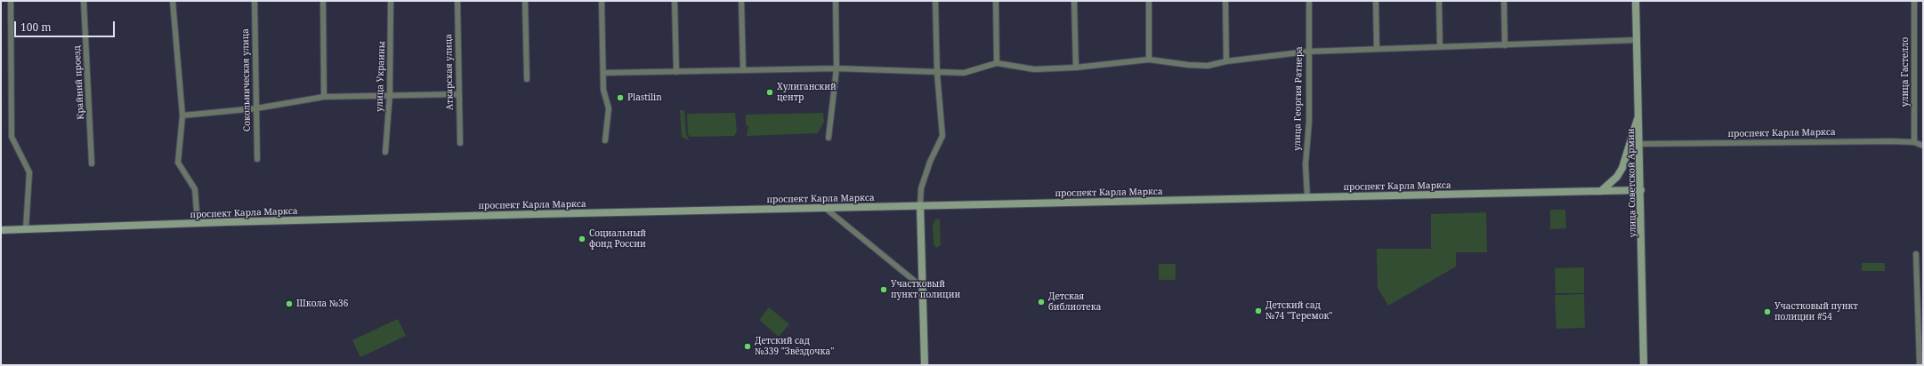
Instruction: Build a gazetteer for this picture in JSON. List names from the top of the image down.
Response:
{
  "streets": {
    "street": [
      "Аткарская улица",
      "улица Гастелло",
      "улица Украины",
      "Сокольническая улица",
      "Крайний проезд",
      "улица Георгия Ратнера",
      "проспект Карла Маркса",
      "улица Советской Армии"
    ]
  },
  "crossings": [
    ["улица Гастелло", "проспект Карла Маркса"],
    ["улица Георгия Ратнера", "проспект Карла Маркса"],
    ["проспект Карла Маркса", "улица Советской Армии"]
  ],
  "places": [
    "Хулиганский центр",
    "Plastilin",
    "Социальный фонд России",
    "Участковый пункт полиции",
    "Детская библиотека",
    "Школа №36",
    "Детский сад №74 \"Теремок\"",
    "Участковый пункт полиции #54",
    "Детский сад №339 \"Звёздочка\""
  ],
  "scale_bar": "100 m"
}
